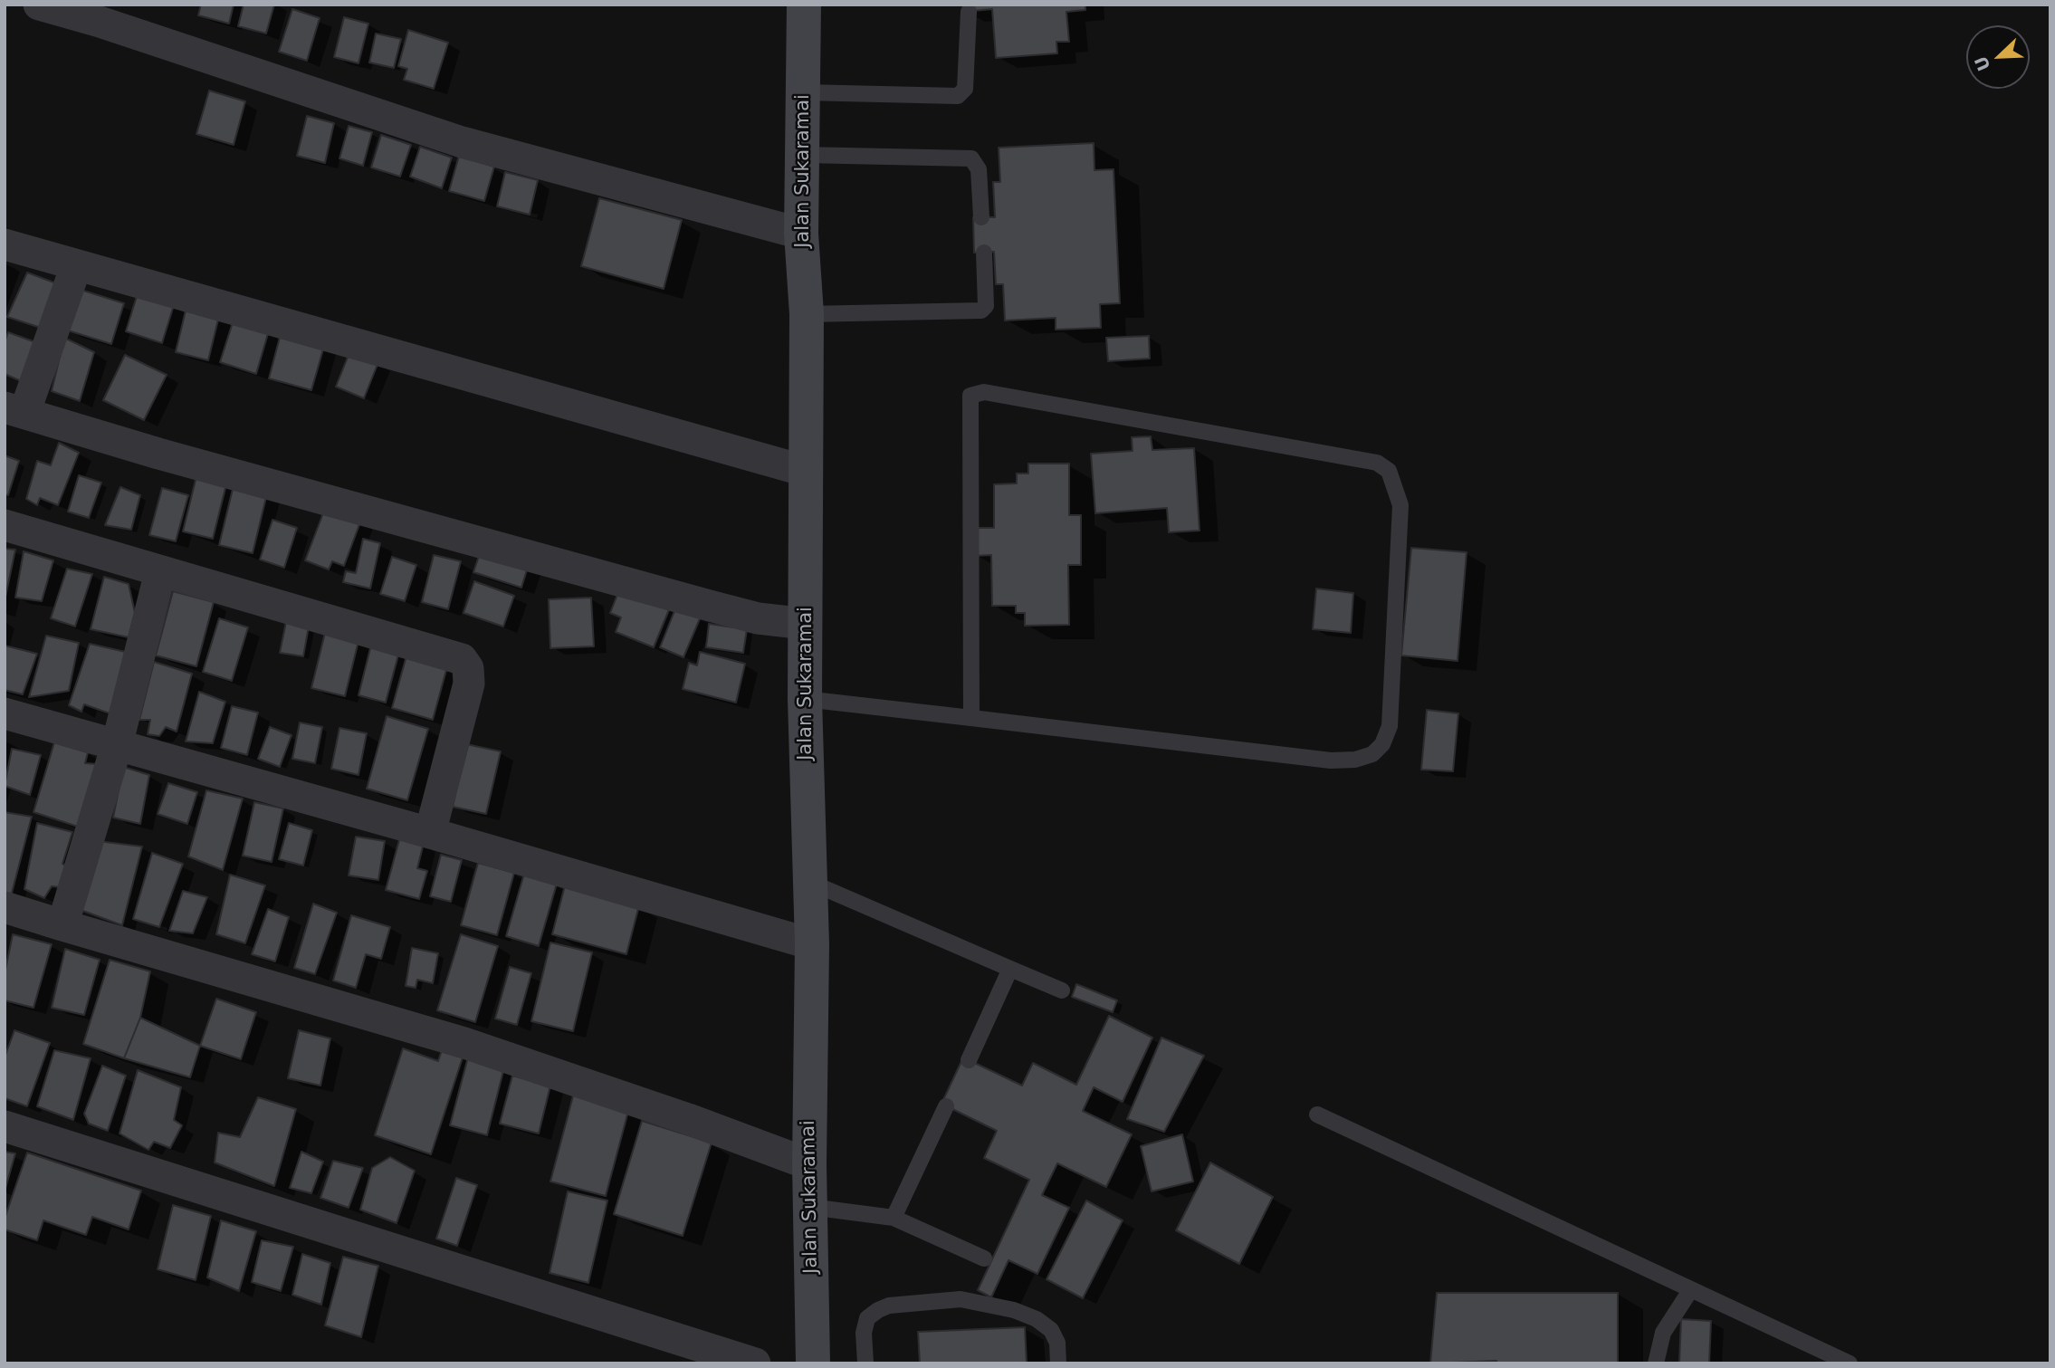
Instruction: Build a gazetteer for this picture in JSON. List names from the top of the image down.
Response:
{
  "streets": {
    "street": ["Jalan Sukaramai"]
  },
  "north": "bottom left"
}
